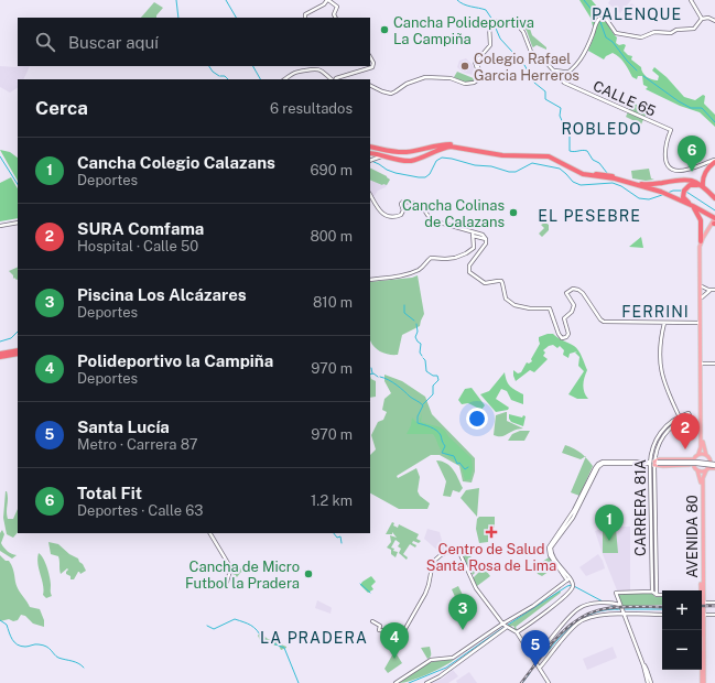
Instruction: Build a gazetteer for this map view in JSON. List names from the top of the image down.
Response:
{
  "streets": {
    "main road": ["AVENIDA 80"],
    "street": ["CALLE 65", "CARRERA 81A"]
  },
  "districts": [
    "PALENQUE",
    "ROBLEDO",
    "EL PESEBRE",
    "FERRINI",
    "LA PRADERA"
  ],
  "places": {
    "other": [
      "Cancha Polideportiva La Campiña",
      "Colegio Rafael Garcia Herreros",
      "Cancha Colinas de Calazans",
      "Cancha de Micro Futbol la Pradera"
    ],
    "health": ["Centro de Salud Santa Rosa de Lima"]
  },
  "page": {
    "search": "Buscar aquí",
    "heading": ["Cerca", "6 resultados"],
    "pins": [
      "6",
      "2",
      "1",
      "3",
      "4",
      "5"
    ],
    "list": [
      {
        "mark": "1",
        "name": "Cancha Colegio Calazans",
        "note": "Deportes",
        "value": "690 m"
      },
      {
        "mark": "2",
        "name": "SURA Comfama",
        "note": "Hospital · Calle 50",
        "value": "800 m"
      },
      {
        "mark": "3",
        "name": "Piscina Los Alcázares",
        "note": "Deportes",
        "value": "810 m"
      },
      {
        "mark": "4",
        "name": "Polideportivo la Campiña",
        "note": "Deportes",
        "value": "970 m"
      },
      {
        "mark": "5",
        "name": "Santa Lucía",
        "note": "Metro · Carrera 87",
        "value": "970 m"
      },
      {
        "mark": "6",
        "name": "Total Fit",
        "note": "Deportes · Calle 63",
        "value": "1.2 km"
      }
    ],
    "map_buttons": ["+", "−"]
  }
}
